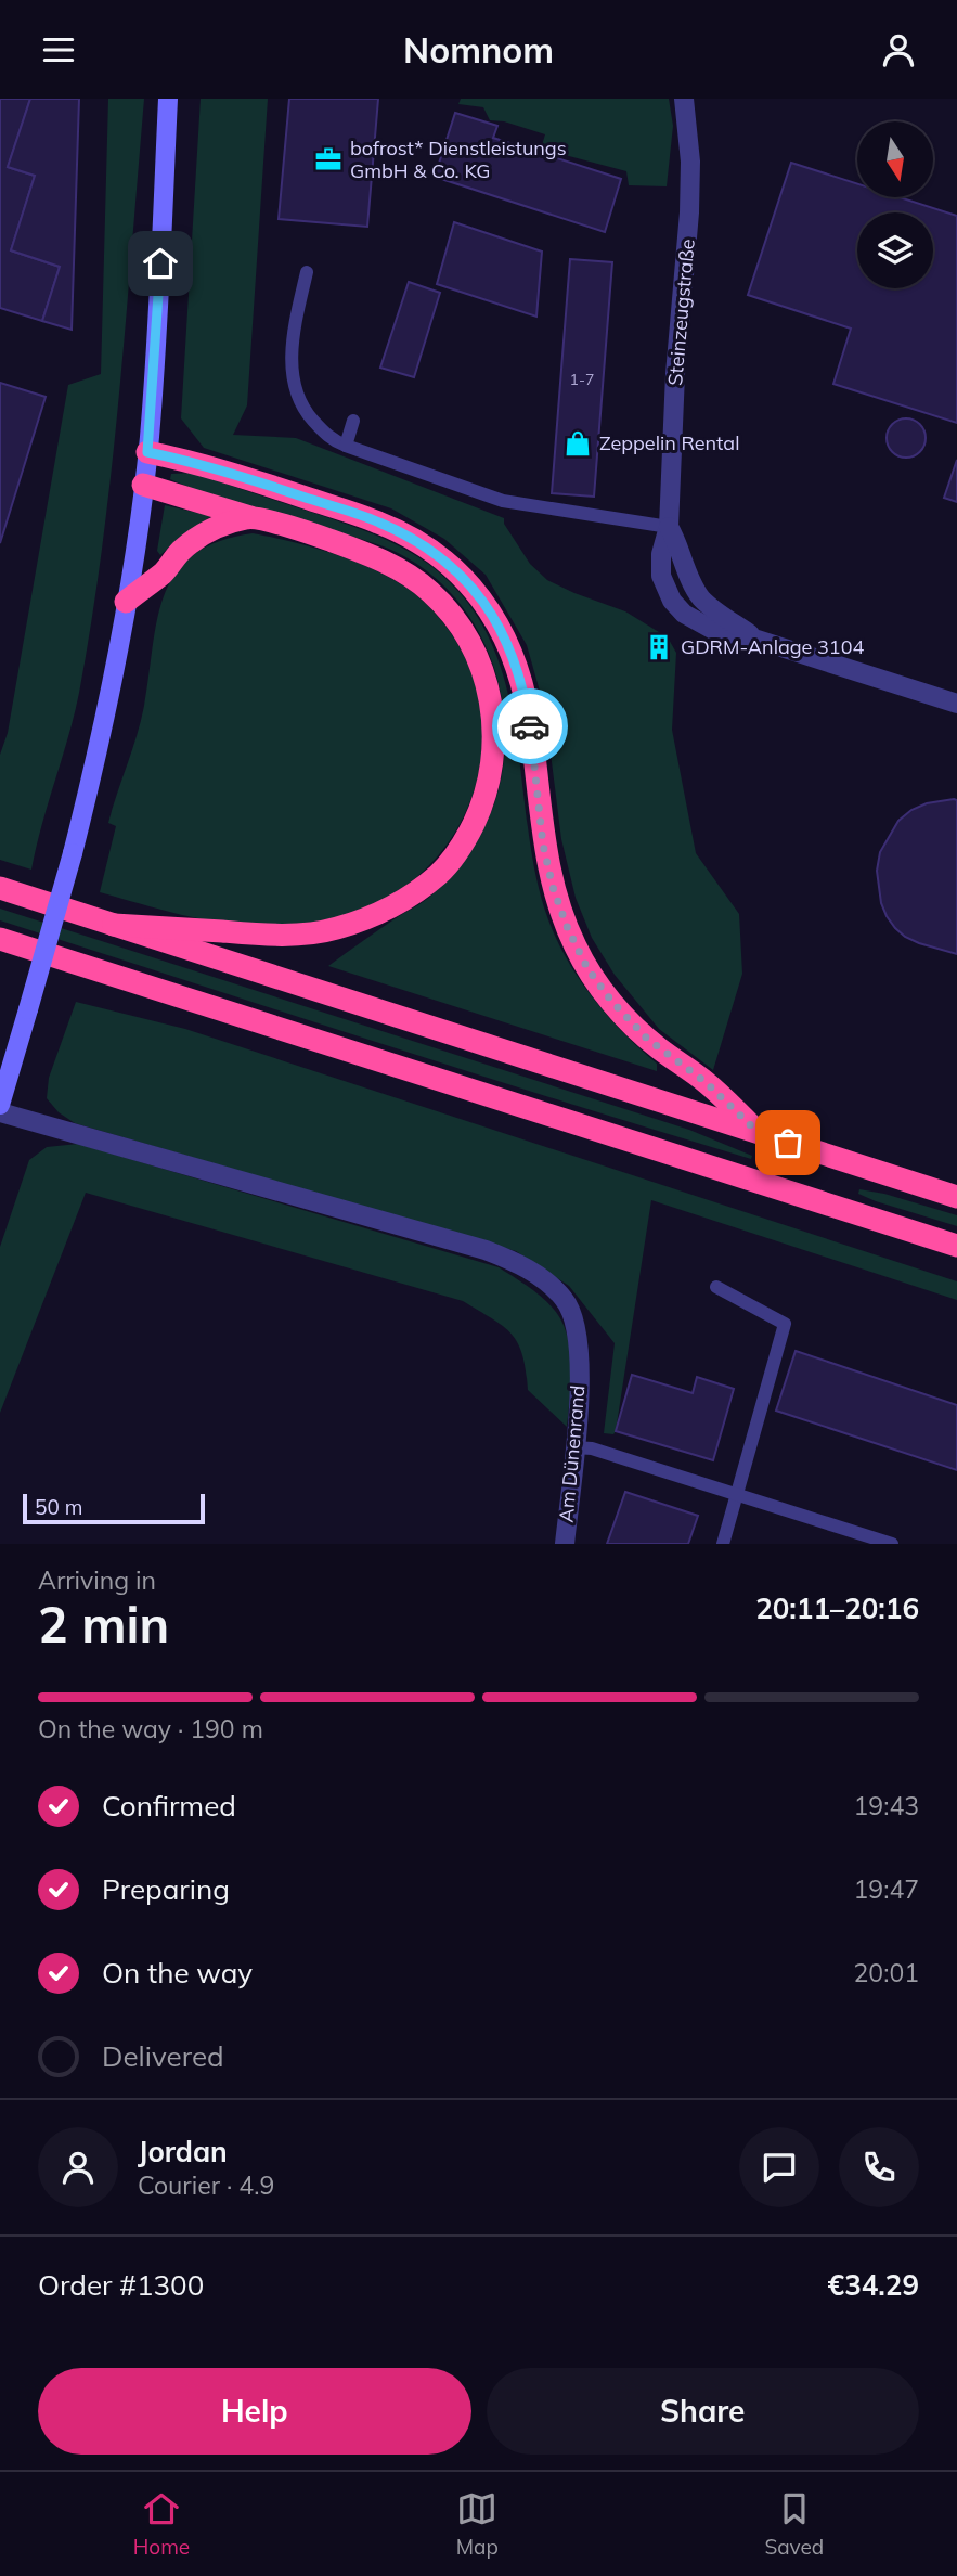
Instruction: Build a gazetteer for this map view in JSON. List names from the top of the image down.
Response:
{
  "streets": {
    "street": ["Steinzeugstraße", "Am Dünenrand"]
  },
  "places": {
    "office": ["bofrost* Dienstleistungs GmbH & Co. KG"],
    "shop": ["Zeppelin Rental"],
    "building": ["GDRM-Anlage 3104"]
  },
  "house_numbers": ["1-7"],
  "scale_bar": "50 m",
  "north": "bottom",
  "page": {
    "header": "Nomnom",
    "scale": "50 m",
    "heading": ["2 min", "Arriving in", "20:11–20:16"],
    "panel": [
      "Jordan",
      "Courier · 4.9",
      "Order #1300",
      "€34.29"
    ],
    "bar": "On the way · 190 m",
    "list": [
      ["Confirmed", "19:43"],
      ["Preparing", "19:47"],
      ["On the way", "20:01"],
      "Delivered"
    ],
    "buttons": ["Help", "Share"],
    "tabs": ["Home", "Map", "Saved"]
  }
}
